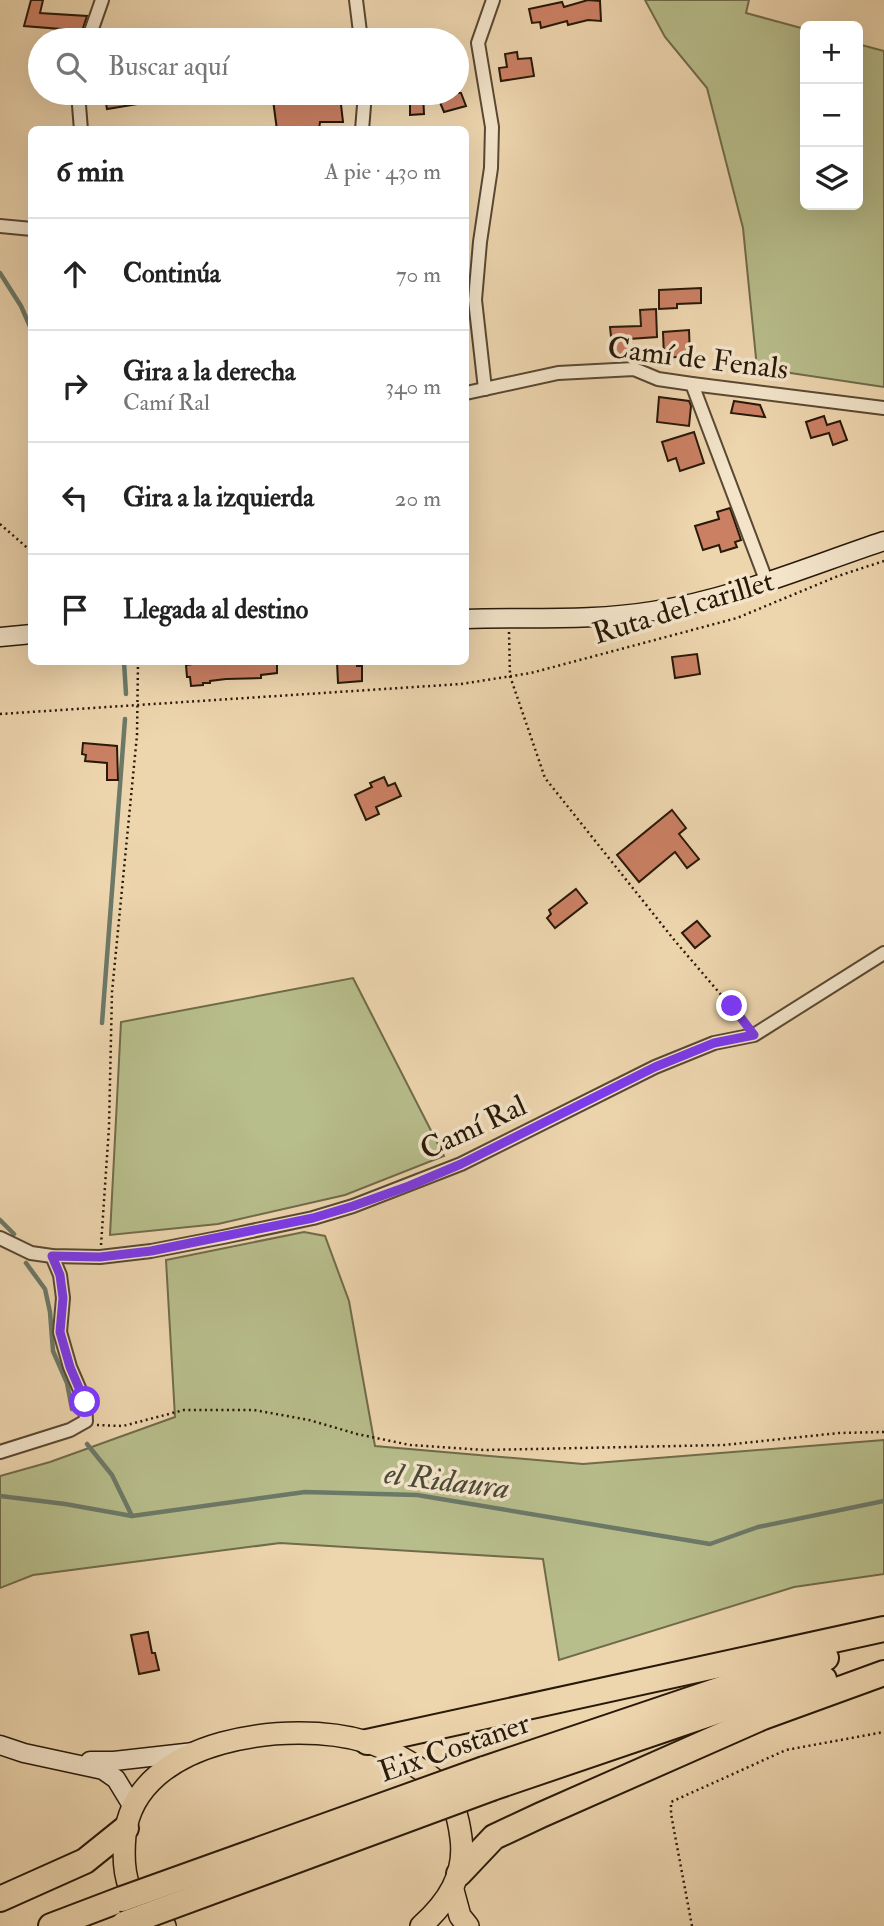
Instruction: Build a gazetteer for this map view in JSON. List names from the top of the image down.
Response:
{
  "streets": {
    "highway": ["Eix Costaner"],
    "street": ["Camí de Fenals", "Camí Ral"],
    "path": ["Ruta del carillet"]
  },
  "water": ["el Ridaura"],
  "page": {
    "map_buttons": ["+", "−"],
    "search": "Buscar aquí",
    "heading": ["6 min", "A pie · 430 m"],
    "list": [
      ["Continúa", "70 m"],
      ["Gira a la derecha", "Camí Ral", "340 m"],
      ["Gira a la izquierda", "20 m"],
      "Llegada al destino"
    ]
  }
}
